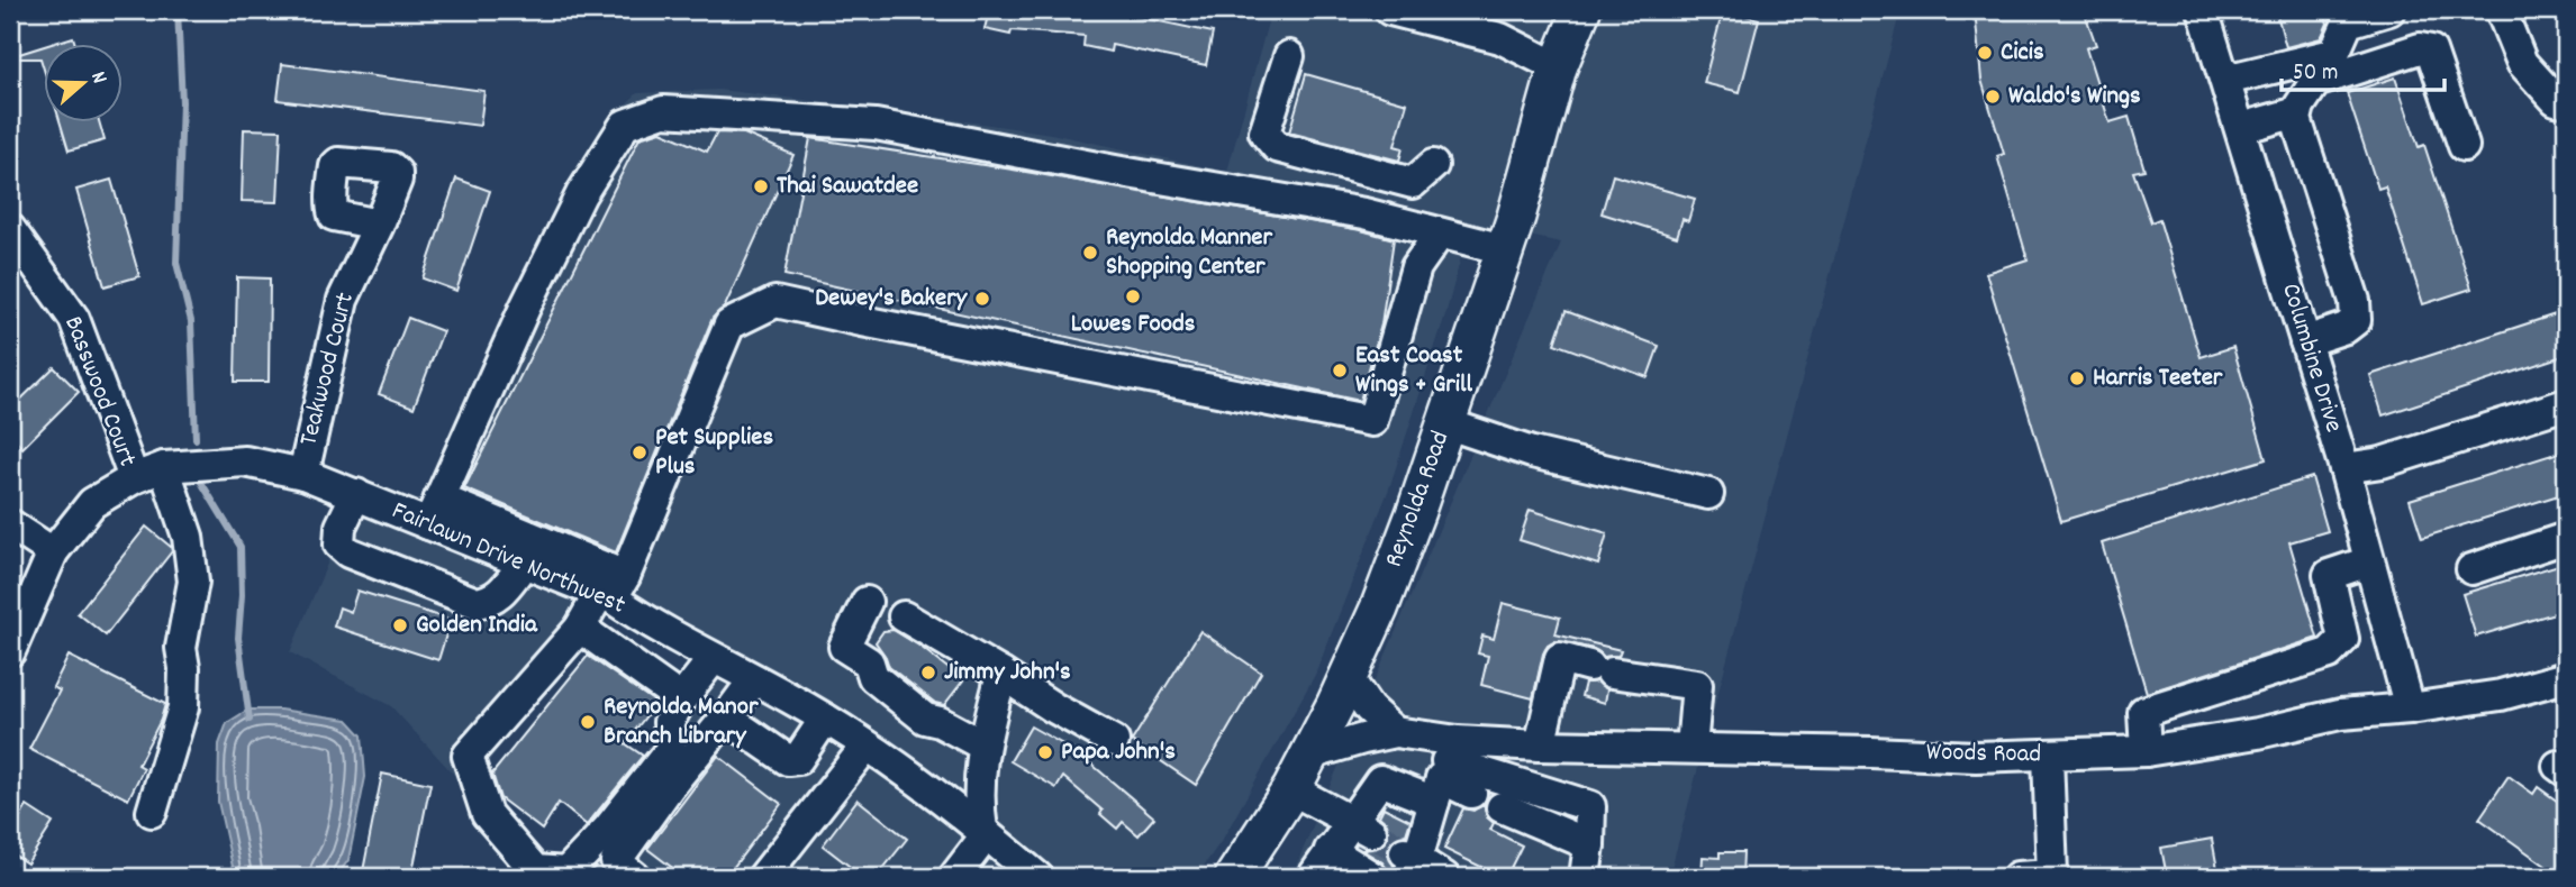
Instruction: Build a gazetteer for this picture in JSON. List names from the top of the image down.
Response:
{
  "streets": {
    "main road": ["Reynolda Road"],
    "street": [
      "Columbine Drive",
      "Teakwood Court",
      "Basswood Court",
      "Fairlawn Drive Northwest",
      "Woods Road"
    ]
  },
  "crossings": [
    ["Columbine Drive", "Woods Road"],
    ["Teakwood Court", "Fairlawn Drive Northwest"],
    ["Basswood Court", "Fairlawn Drive Northwest"],
    ["Reynolda Road", "Woods Road"]
  ],
  "places": [
    "Cicis",
    "Waldo's Wings",
    "Thai Sawatdee",
    "Reynolda Manner Shopping Center",
    "Lowes Foods",
    "Dewey's Bakery",
    "East Coast Wings + Grill",
    "Harris Teeter",
    "Pet Supplies Plus",
    "Golden India",
    "Jimmy John's",
    "Reynolda Manor Branch Library",
    "Papa John's"
  ],
  "scale_bar": "50 m",
  "north": "right"
}
